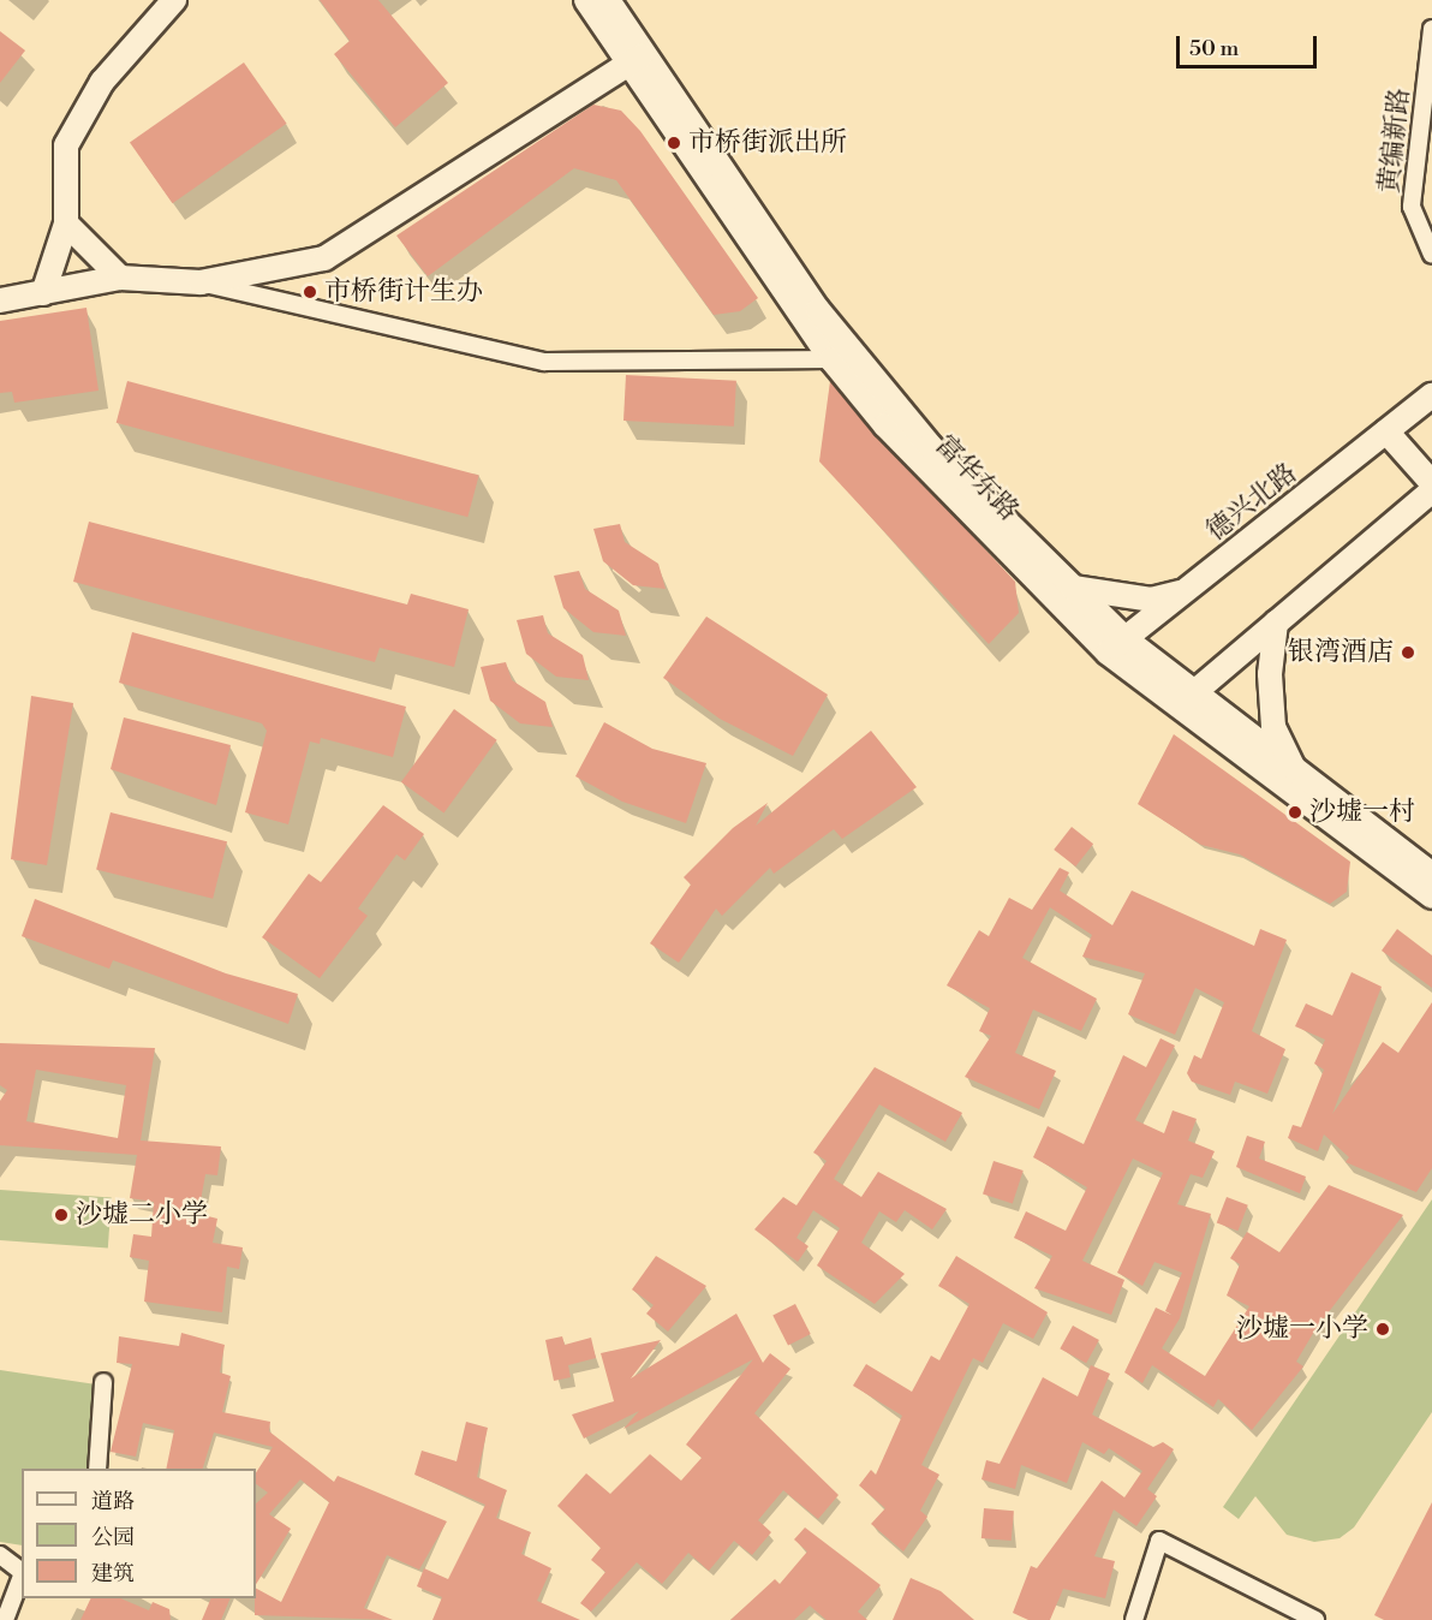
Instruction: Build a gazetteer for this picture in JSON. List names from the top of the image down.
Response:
{
  "streets": {
    "main road": ["富华东路", "德兴北路"],
    "street": ["黄编新路"]
  },
  "crossings": [
    ["富华东路", "德兴北路"]
  ],
  "places": [
    "市桥街派出所",
    "市桥街计生办",
    "银湾酒店",
    "沙墟一村",
    "沙墟二小学",
    "沙墟一小学"
  ],
  "legend": ["道路", "公园", "建筑"],
  "scale_bar": "50 m"
}
